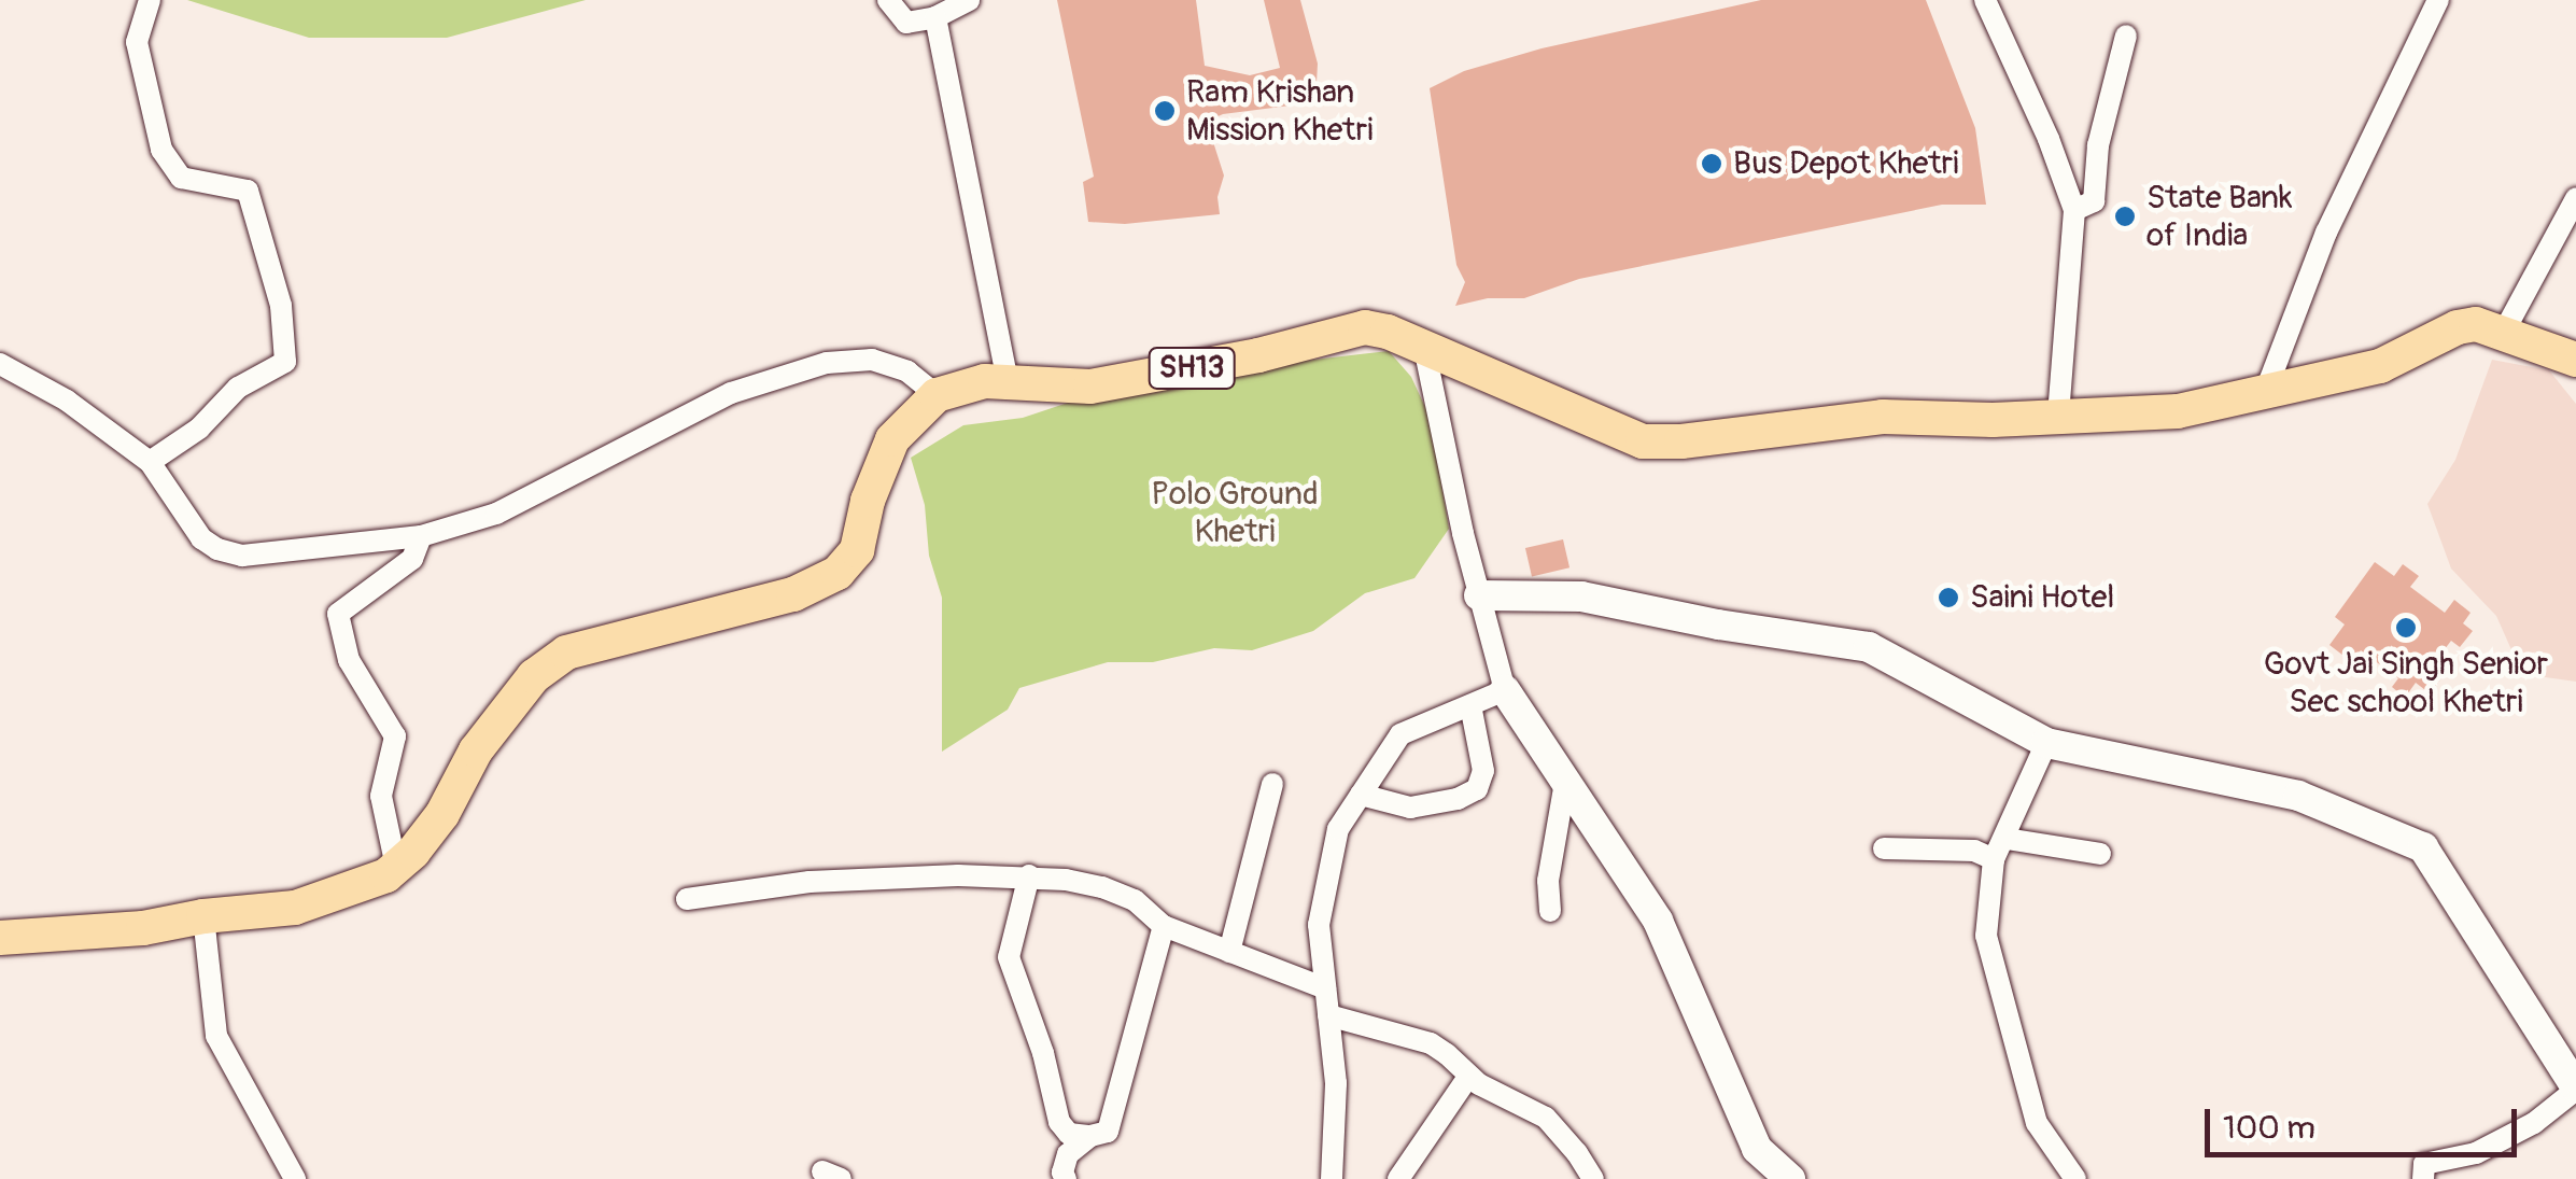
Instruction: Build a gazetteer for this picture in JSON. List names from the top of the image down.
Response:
{
  "streets": {
    "main road": ["SH13"]
  },
  "parks": ["Polo Ground Khetri"],
  "places": [
    "Ram Krishan Mission Khetri",
    "Bus Depot Khetri",
    "State Bank of India",
    "Saini Hotel",
    "Govt Jai Singh Senior Sec school Khetri"
  ],
  "scale_bar": "100 m"
}
